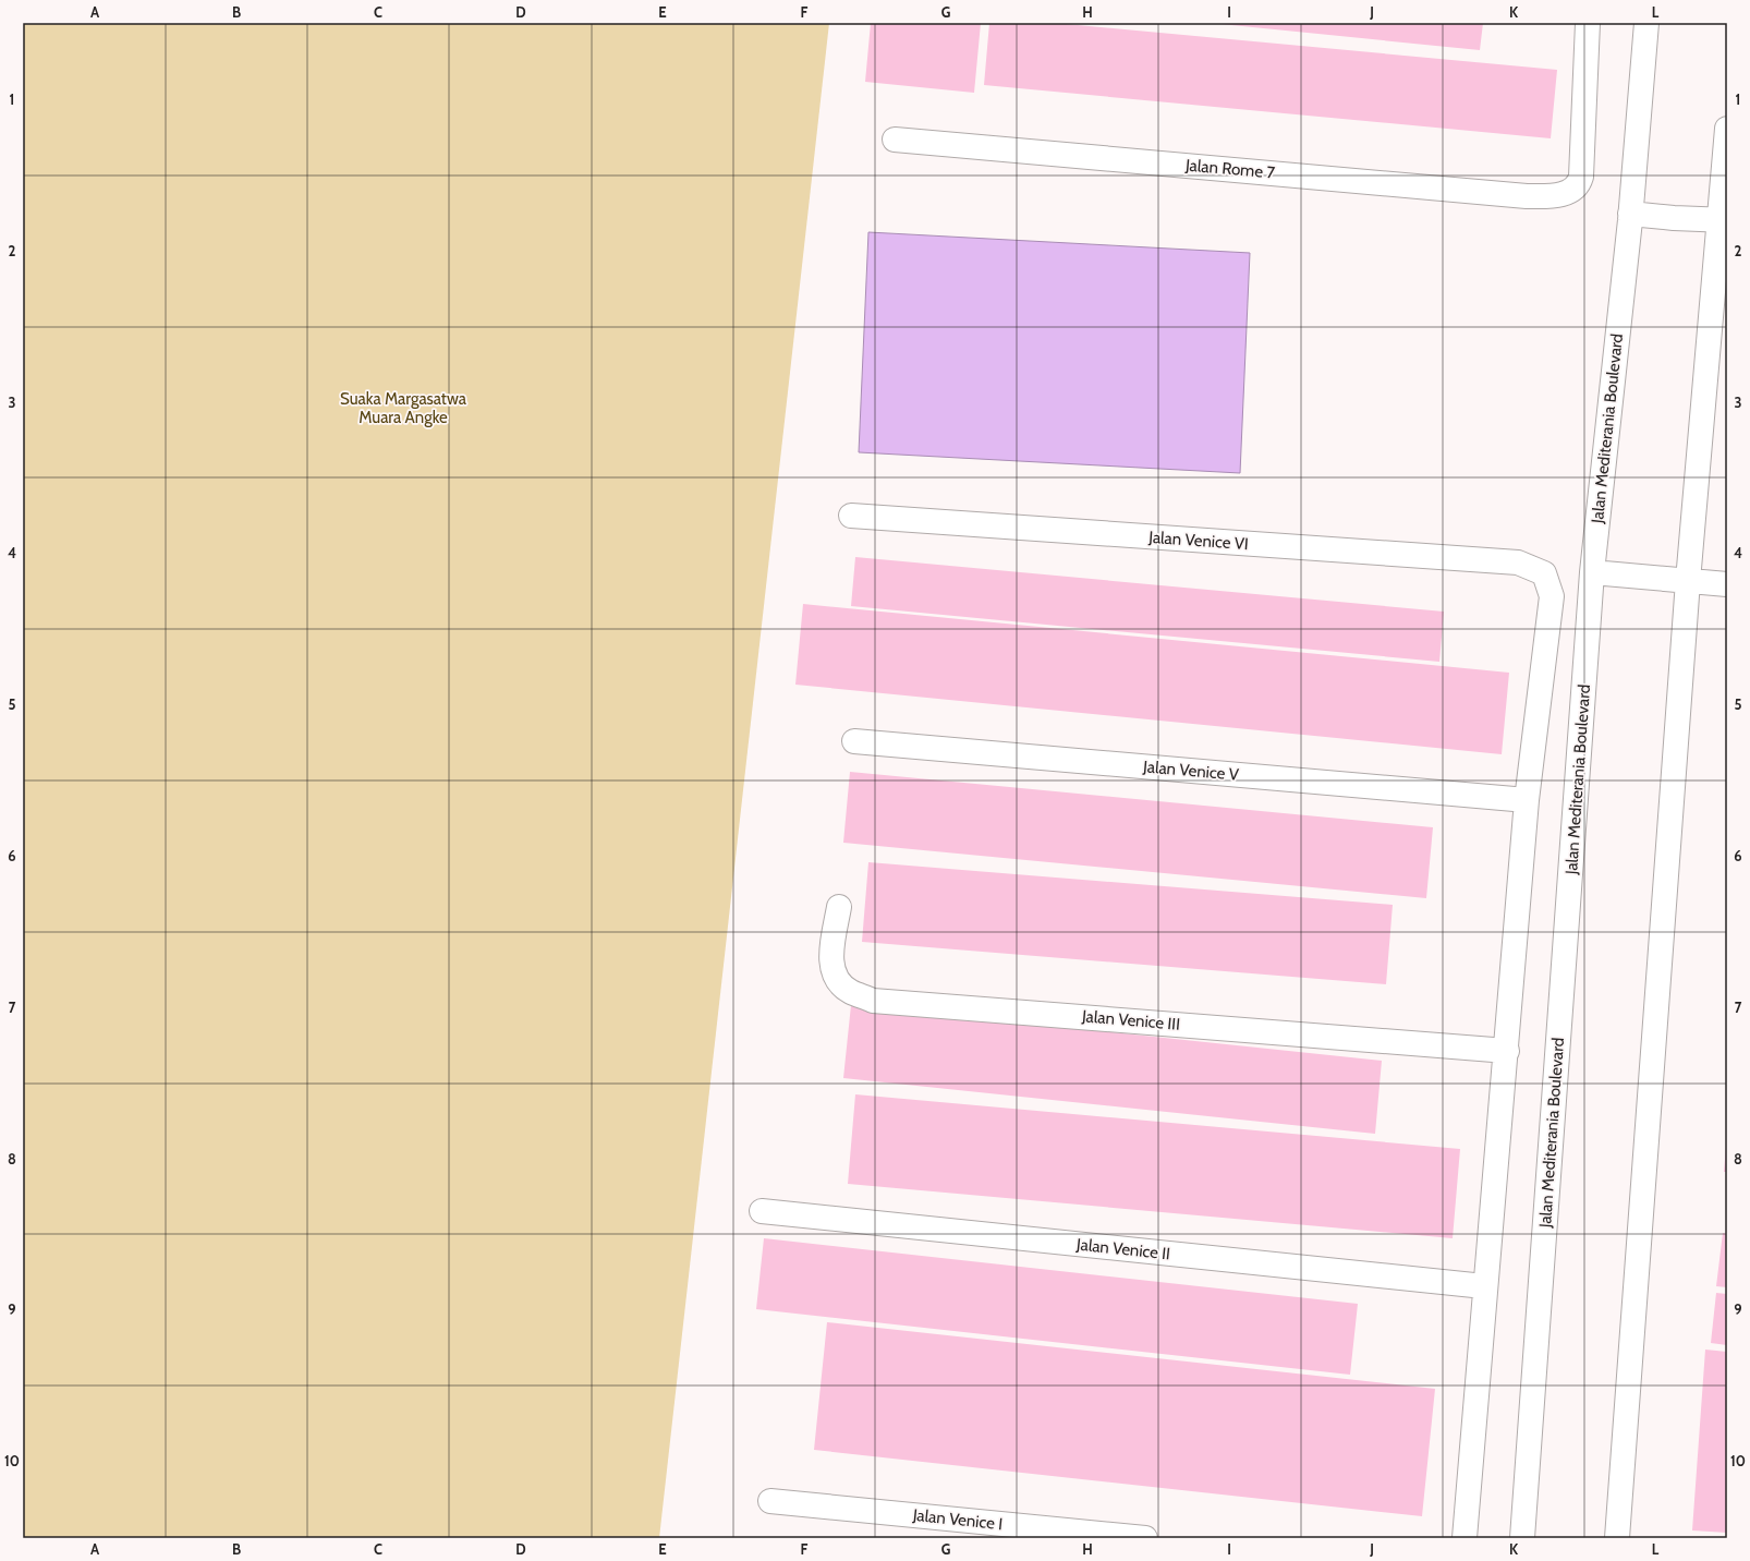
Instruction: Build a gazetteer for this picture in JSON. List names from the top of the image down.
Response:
{
  "streets": {
    "street": [
      "Jalan Rome 7",
      "Jalan Mediterania Boulevard",
      "Jalan Venice VI",
      "Jalan Venice V",
      "Jalan Venice III",
      "Jalan Venice II",
      "Jalan Venice I"
    ]
  },
  "crossings": [
    ["Jalan Venice VI", "Jalan Venice V"]
  ],
  "parks": ["Suaka Margasatwa Muara Angke"],
  "grid": {
    "columns": [
      "A",
      "B",
      "C",
      "D",
      "E",
      "F",
      "G",
      "H",
      "I",
      "J",
      "K",
      "L"
    ],
    "rows": [
      "1",
      "2",
      "3",
      "4",
      "5",
      "6",
      "7",
      "8",
      "9",
      "10"
    ]
  }
}
